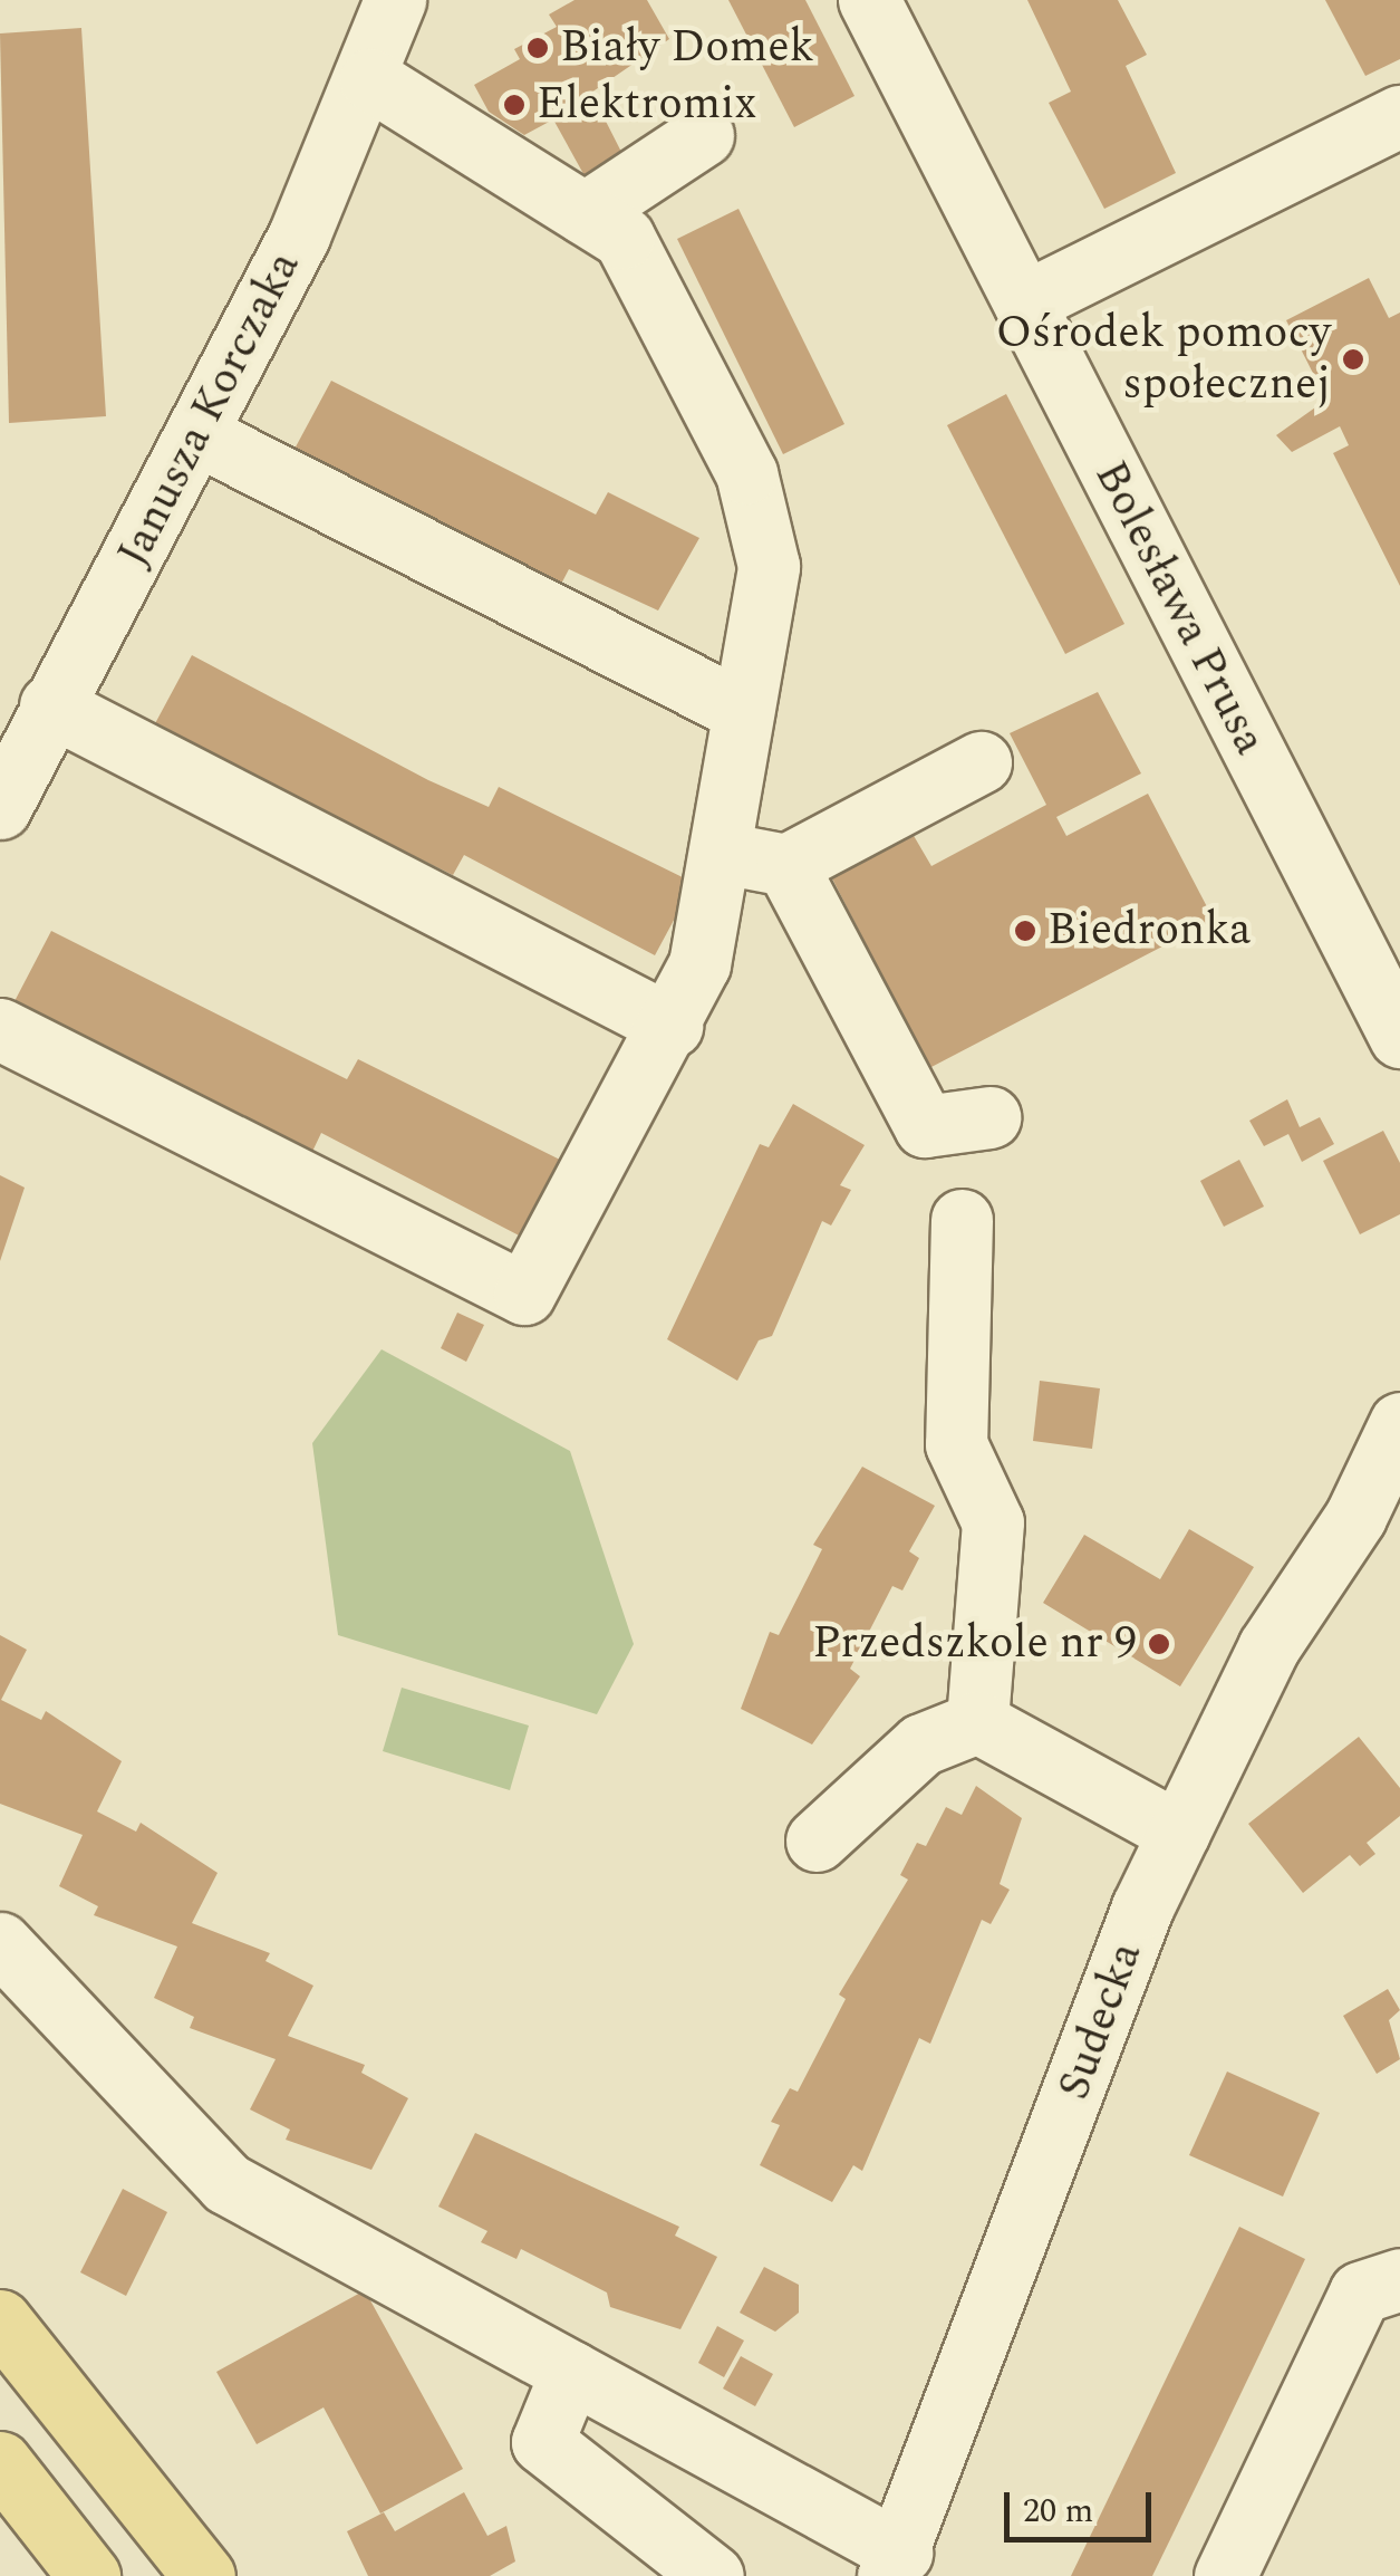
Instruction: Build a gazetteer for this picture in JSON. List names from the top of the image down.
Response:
{
  "streets": {
    "street": ["Janusza Korczaka", "Bolesława Prusa", "Sudecka"]
  },
  "places": [
    "Biały Domek",
    "Elektromix",
    "Ośrodek pomocy społecznej",
    "Biedronka",
    "Przedszkole nr 9"
  ],
  "scale_bar": "20 m"
}
